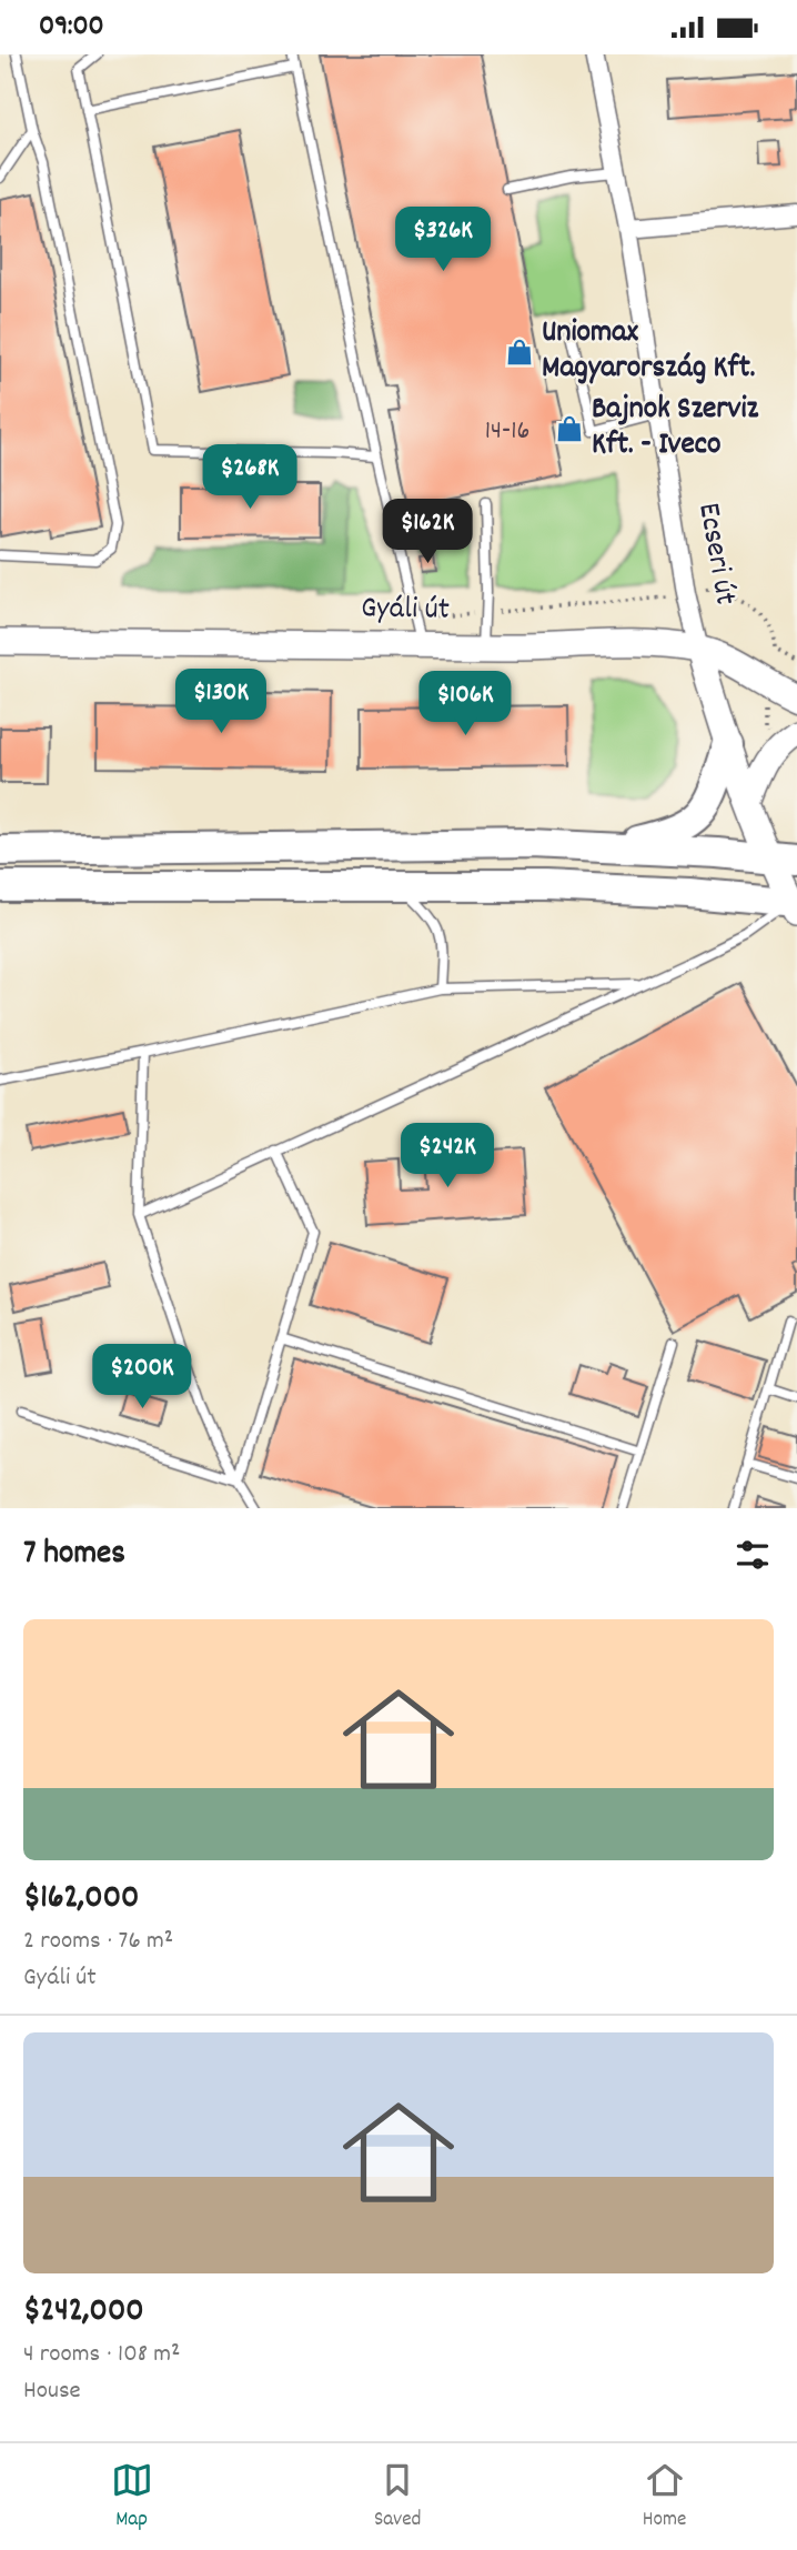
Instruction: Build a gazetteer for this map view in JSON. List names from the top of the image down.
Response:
{
  "streets": {
    "street": ["Ecseri út", "Gyáli út"]
  },
  "crossings": [
    ["Ecseri út", "Gyáli út"]
  ],
  "places": {
    "shop": ["Uniomax Magyarország Kft.", "Bajnok Szerviz Kft. - Iveco"]
  },
  "house_numbers": ["14-16"],
  "page": {
    "status": "09:00",
    "price": [
      "$326K",
      "$268K",
      "$162K",
      "$130K",
      "$106K",
      "$242K",
      "$200K"
    ],
    "heading": "7 homes",
    "list": [
      {
        "name": "$162,000",
        "note": "2 rooms · 76 m² · Gyáli út"
      },
      {
        "name": "$242,000",
        "note": "4 rooms · 108 m² · House"
      }
    ],
    "tabs": ["Map", "Saved", "Home"]
  }
}
